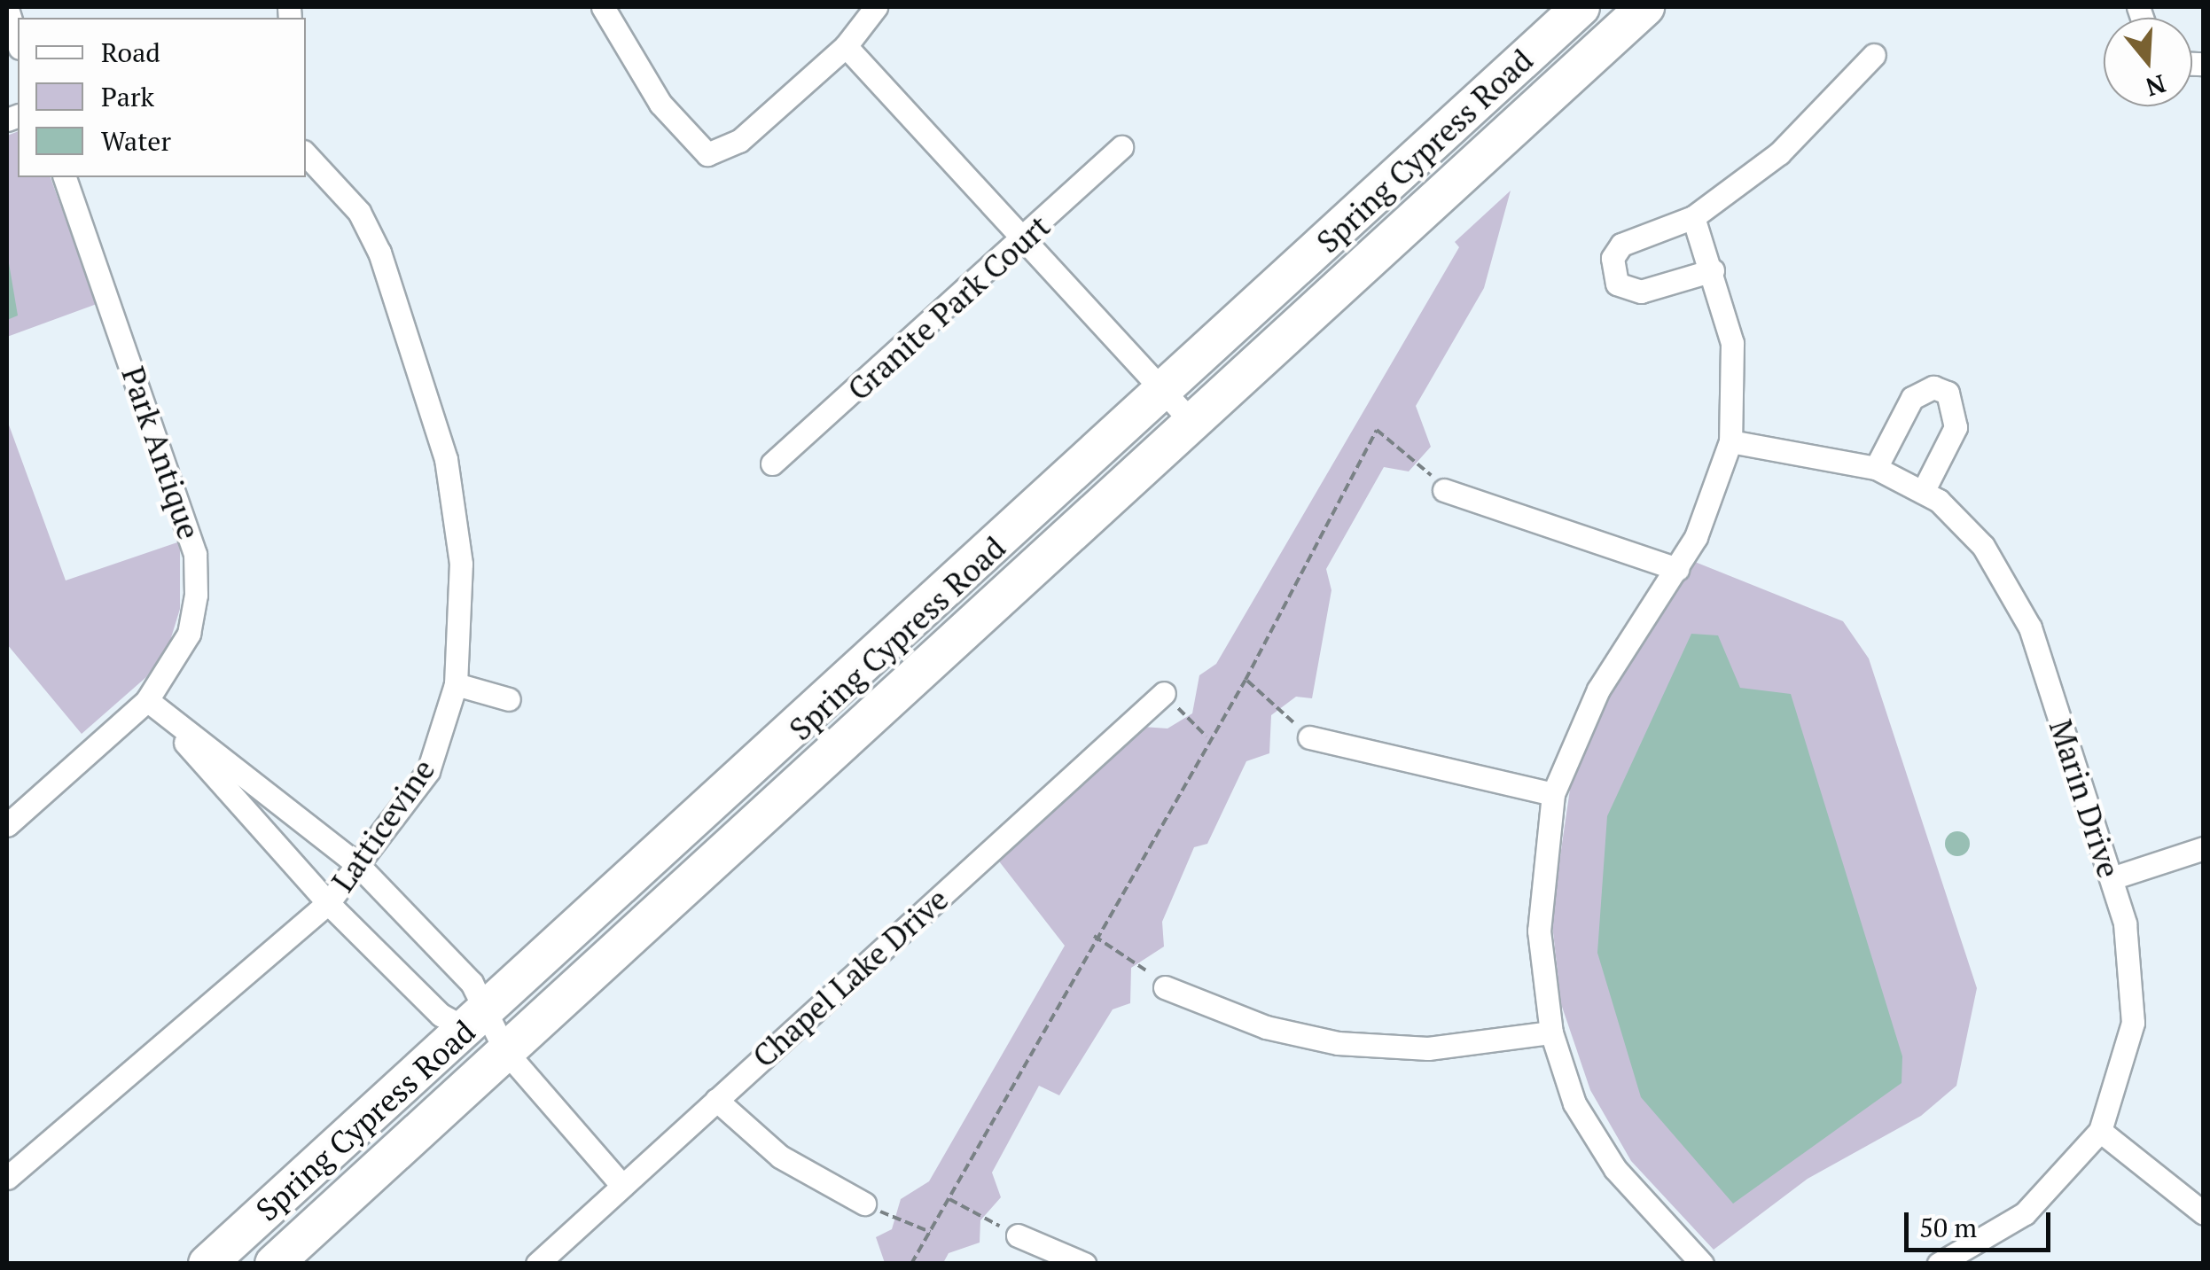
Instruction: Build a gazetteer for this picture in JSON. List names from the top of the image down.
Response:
{
  "streets": {
    "main road": ["Spring Cypress Road"],
    "street": [
      "Granite Park Court",
      "Park Antique",
      "Marin Drive",
      "Latticevine",
      "Chapel Lake Drive"
    ]
  },
  "legend": ["Road", "Park", "Water"],
  "scale_bar": "50 m",
  "north": "bottom"
}
